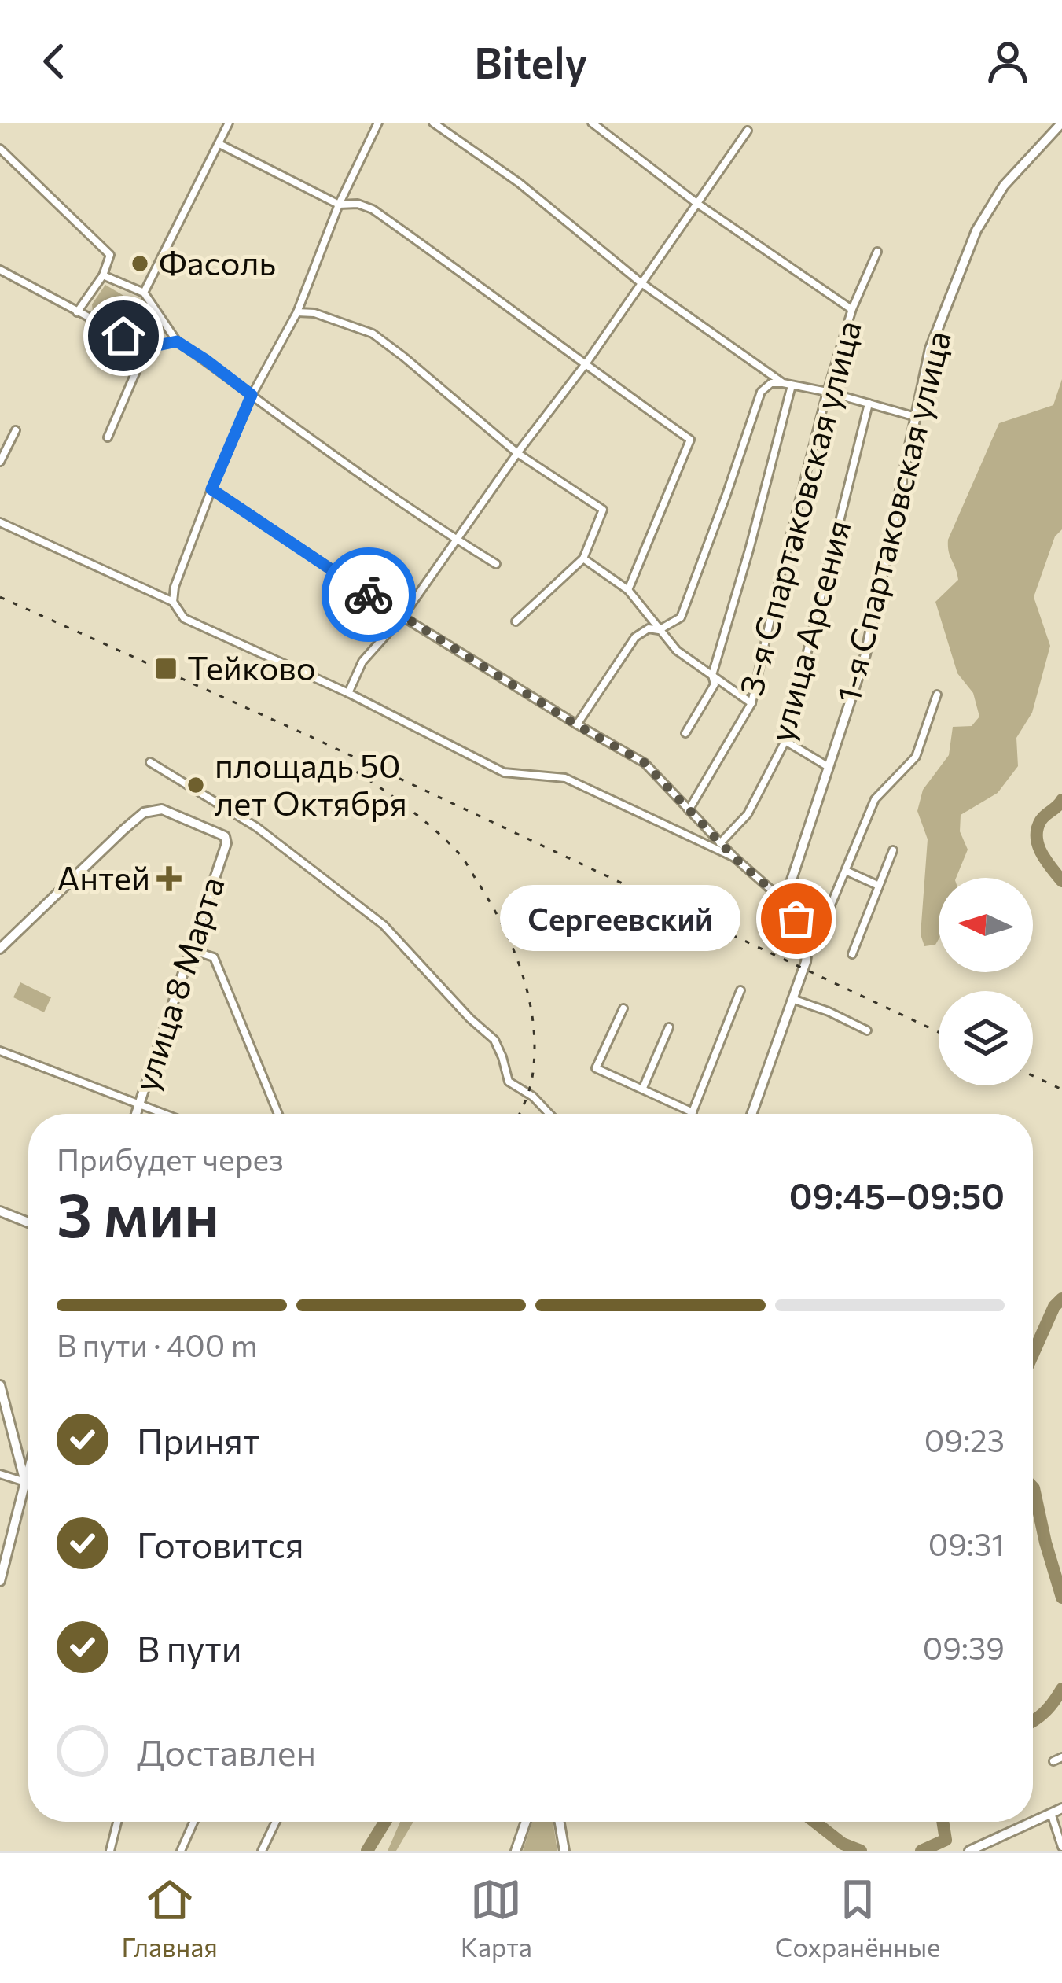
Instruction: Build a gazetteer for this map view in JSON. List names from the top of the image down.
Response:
{
  "streets": {
    "street": [
      "3-я Спартаковская улица",
      "1-я Спартаковская улица",
      "улица Арсения",
      "улица 8 Марта"
    ]
  },
  "places": {
    "other": ["Фасоль", "площадь 50 лет Октября", "Сергеевский"],
    "transit": ["Тейково"],
    "health": ["Антей"]
  },
  "north": "left",
  "page": {
    "header": "Bitely",
    "bubble": "Сергеевский",
    "heading": ["3 мин", "Прибудет через", "09:45–09:50"],
    "bar": "В пути · 400 m",
    "list": [
      ["Принят", "09:23"],
      ["Готовится", "09:31"],
      ["В пути", "09:39"],
      "Доставлен"
    ],
    "tabs": ["Главная", "Карта", "Сохранённые"]
  }
}
